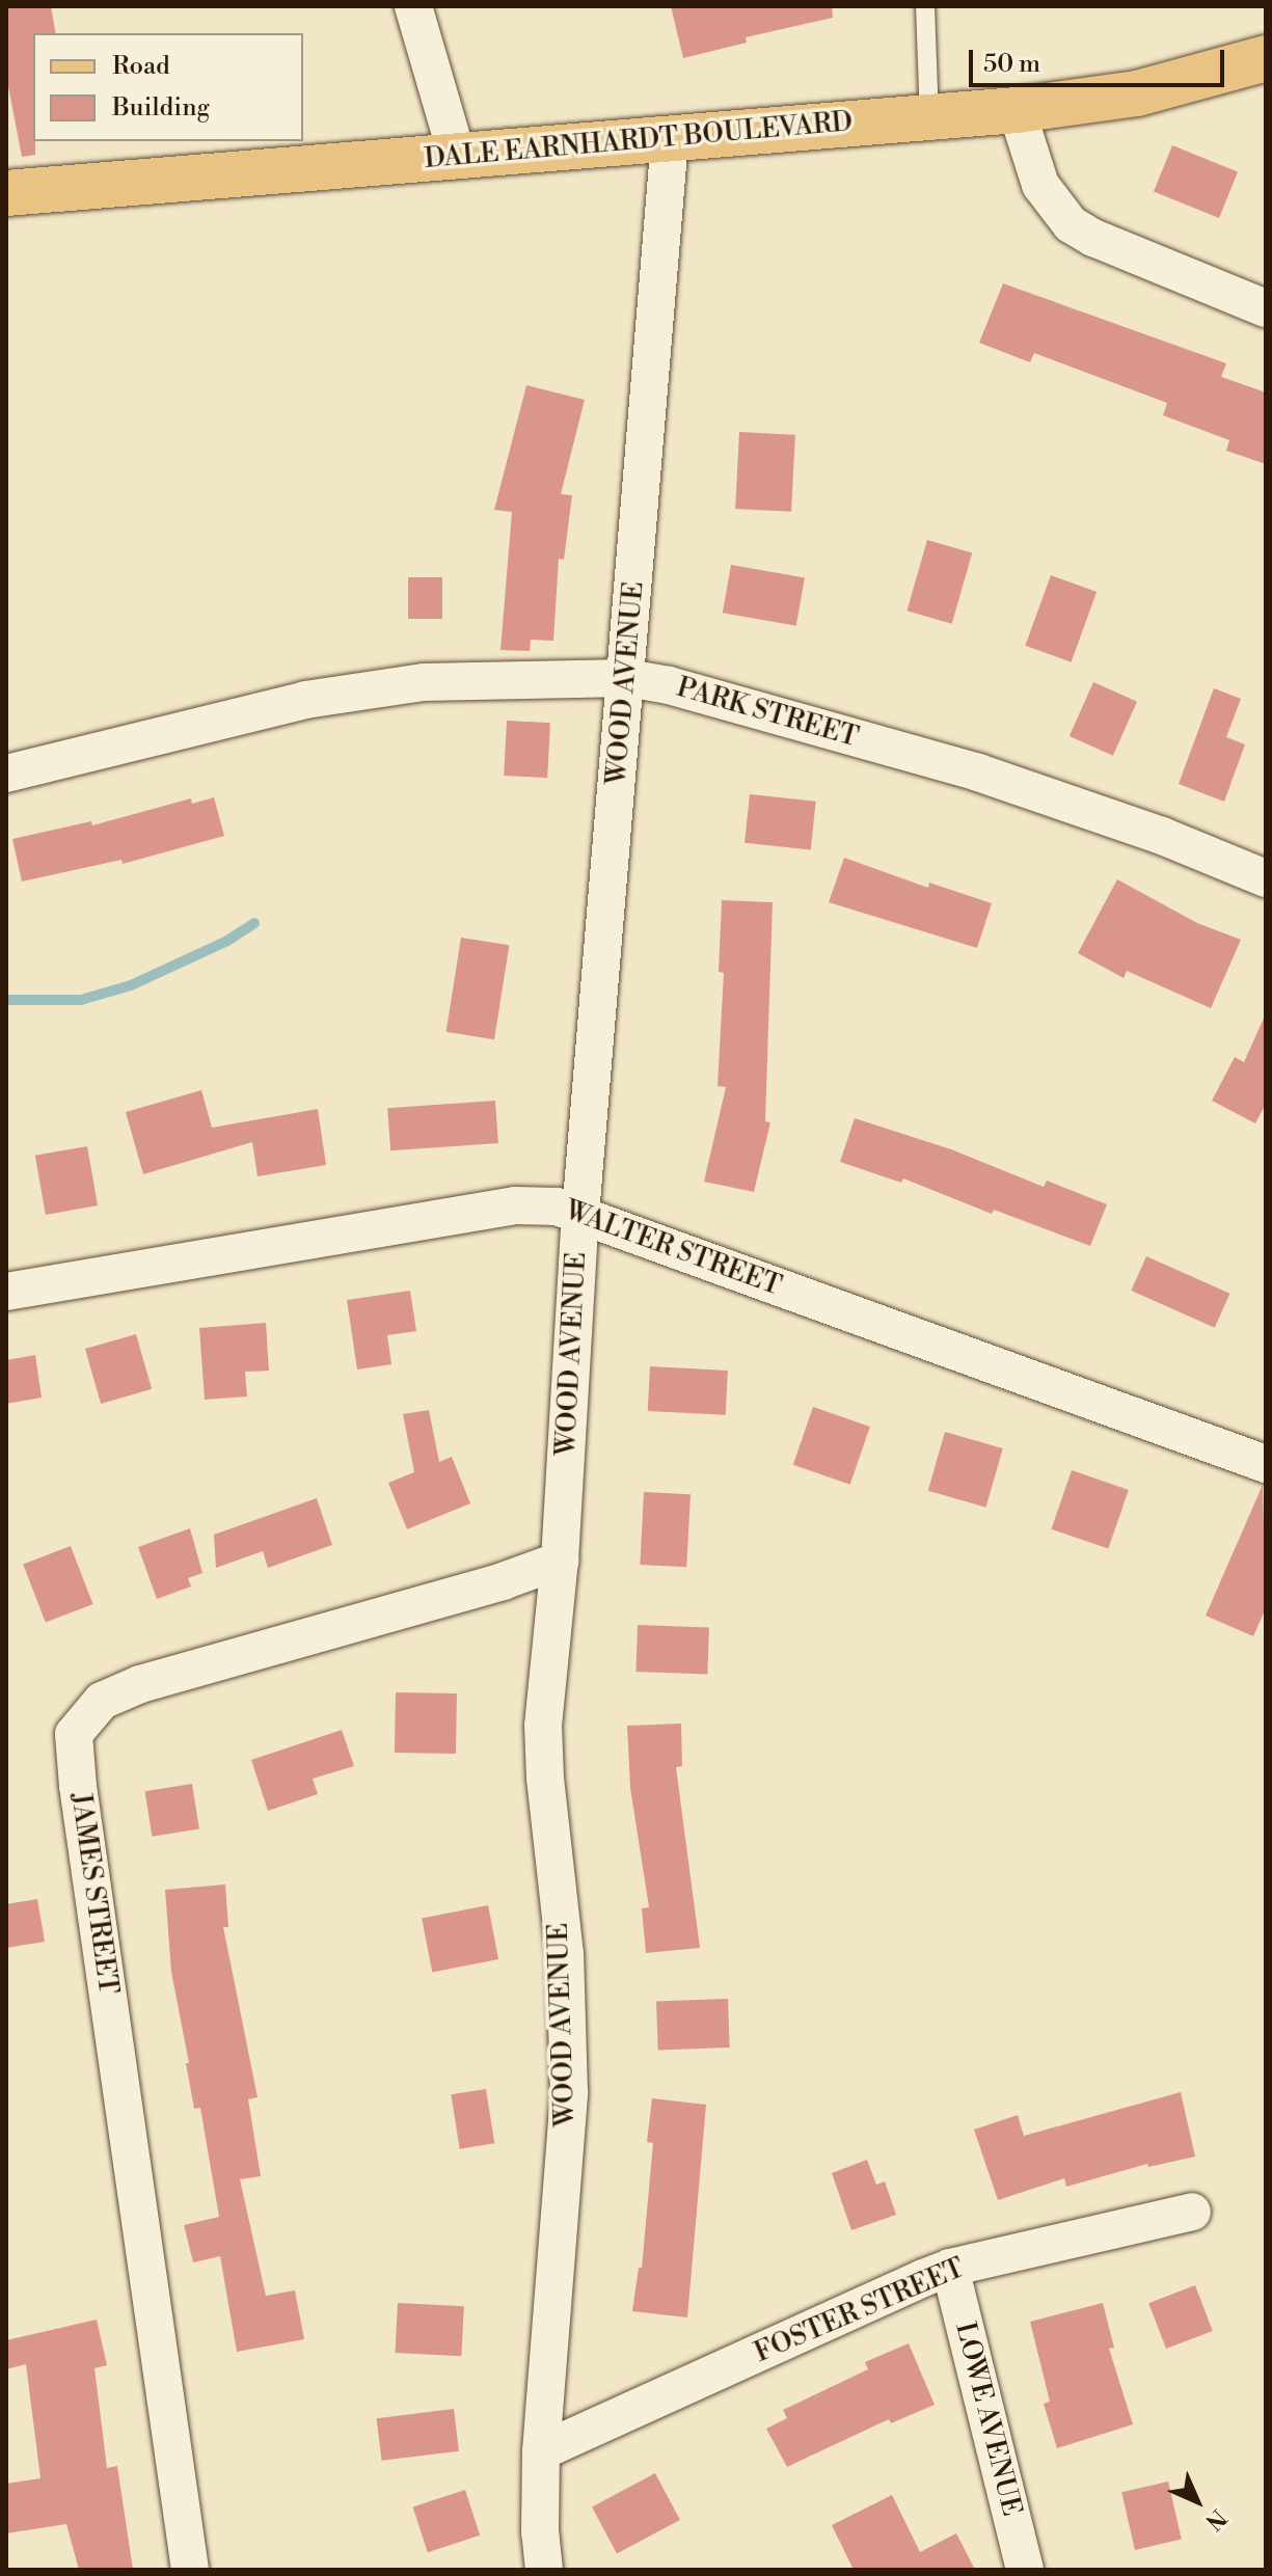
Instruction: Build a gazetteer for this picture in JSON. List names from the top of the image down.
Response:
{
  "streets": {
    "main road": ["DALE EARNHARDT BOULEVARD"],
    "street": [
      "WOOD AVENUE",
      "PARK STREET",
      "WALTER STREET",
      "JAMES STREET",
      "FOSTER STREET",
      "LOWE AVENUE"
    ]
  },
  "crossings": [
    ["DALE EARNHARDT BOULEVARD", "WOOD AVENUE"],
    ["WOOD AVENUE", "PARK STREET"],
    ["WOOD AVENUE", "WALTER STREET"],
    ["WOOD AVENUE", "JAMES STREET"],
    ["WOOD AVENUE", "FOSTER STREET"],
    ["FOSTER STREET", "LOWE AVENUE"]
  ],
  "legend": ["Road", "Building"],
  "scale_bar": "50 m",
  "north": "bottom right"
}
